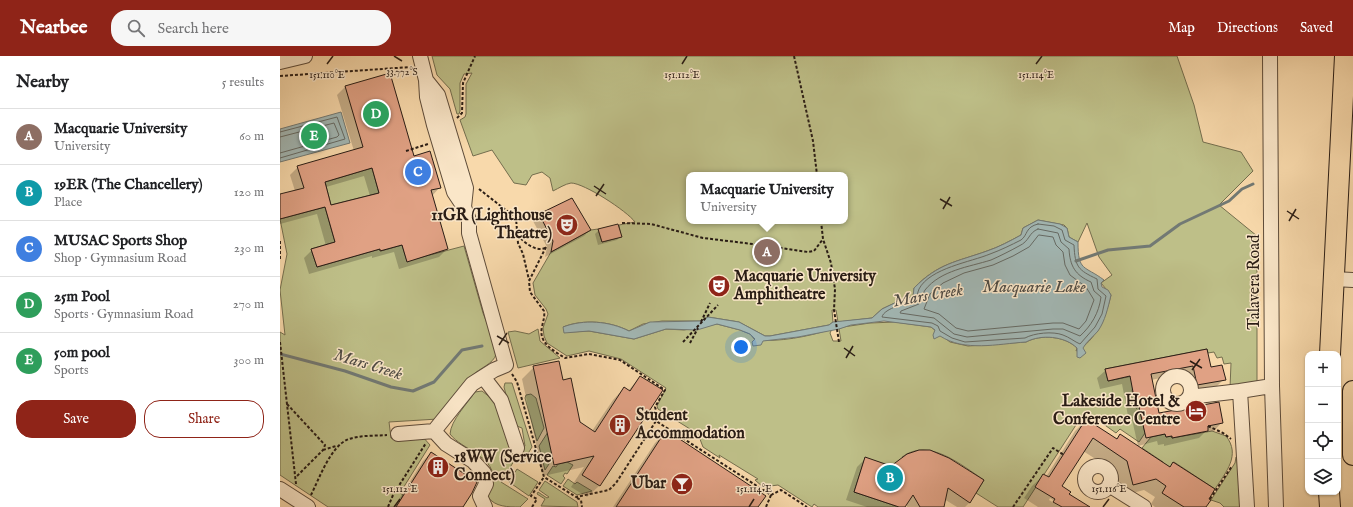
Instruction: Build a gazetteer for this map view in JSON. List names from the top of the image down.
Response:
{
  "streets": {
    "street": ["Talavera Road"]
  },
  "water": ["Macquarie Lake", "Mars Creek"],
  "places": {
    "theatre": ["11GR (Lighthouse Theatre)", "Macquarie University Amphitheatre"],
    "hotel": ["Lakeside Hotel & Conference Centre"],
    "building": ["Student Accommodation", "18WW (Service Connect)"],
    "bar": ["Ubar"]
  },
  "page": {
    "header": "Nearbee",
    "search": "Search here",
    "nav": ["Map", "Directions", "Saved"],
    "heading": ["Nearby", "5 results"],
    "pins": [
      "D",
      "E",
      "C",
      "A",
      "B"
    ],
    "list": [
      {
        "mark": "A",
        "name": "Macquarie University",
        "note": "University",
        "value": "60 m"
      },
      {
        "mark": "B",
        "name": "19ER (The Chancellery)",
        "note": "Place",
        "value": "120 m"
      },
      {
        "mark": "C",
        "name": "MUSAC Sports Shop",
        "note": "Shop · Gymnasium Road",
        "value": "230 m"
      },
      {
        "mark": "D",
        "name": "25m Pool",
        "note": "Sports · Gymnasium Road",
        "value": "270 m"
      },
      {
        "mark": "E",
        "name": "50m pool",
        "note": "Sports",
        "value": "300 m"
      }
    ],
    "popup": ["Macquarie University", "University"],
    "map_buttons": ["+", "−"],
    "buttons": ["Save", "Share"]
  },
  "coordinates": [
    "33.772°S",
    "151.112°E",
    "151.114°E",
    "151.110°E",
    "151.116°E"
  ]
}
